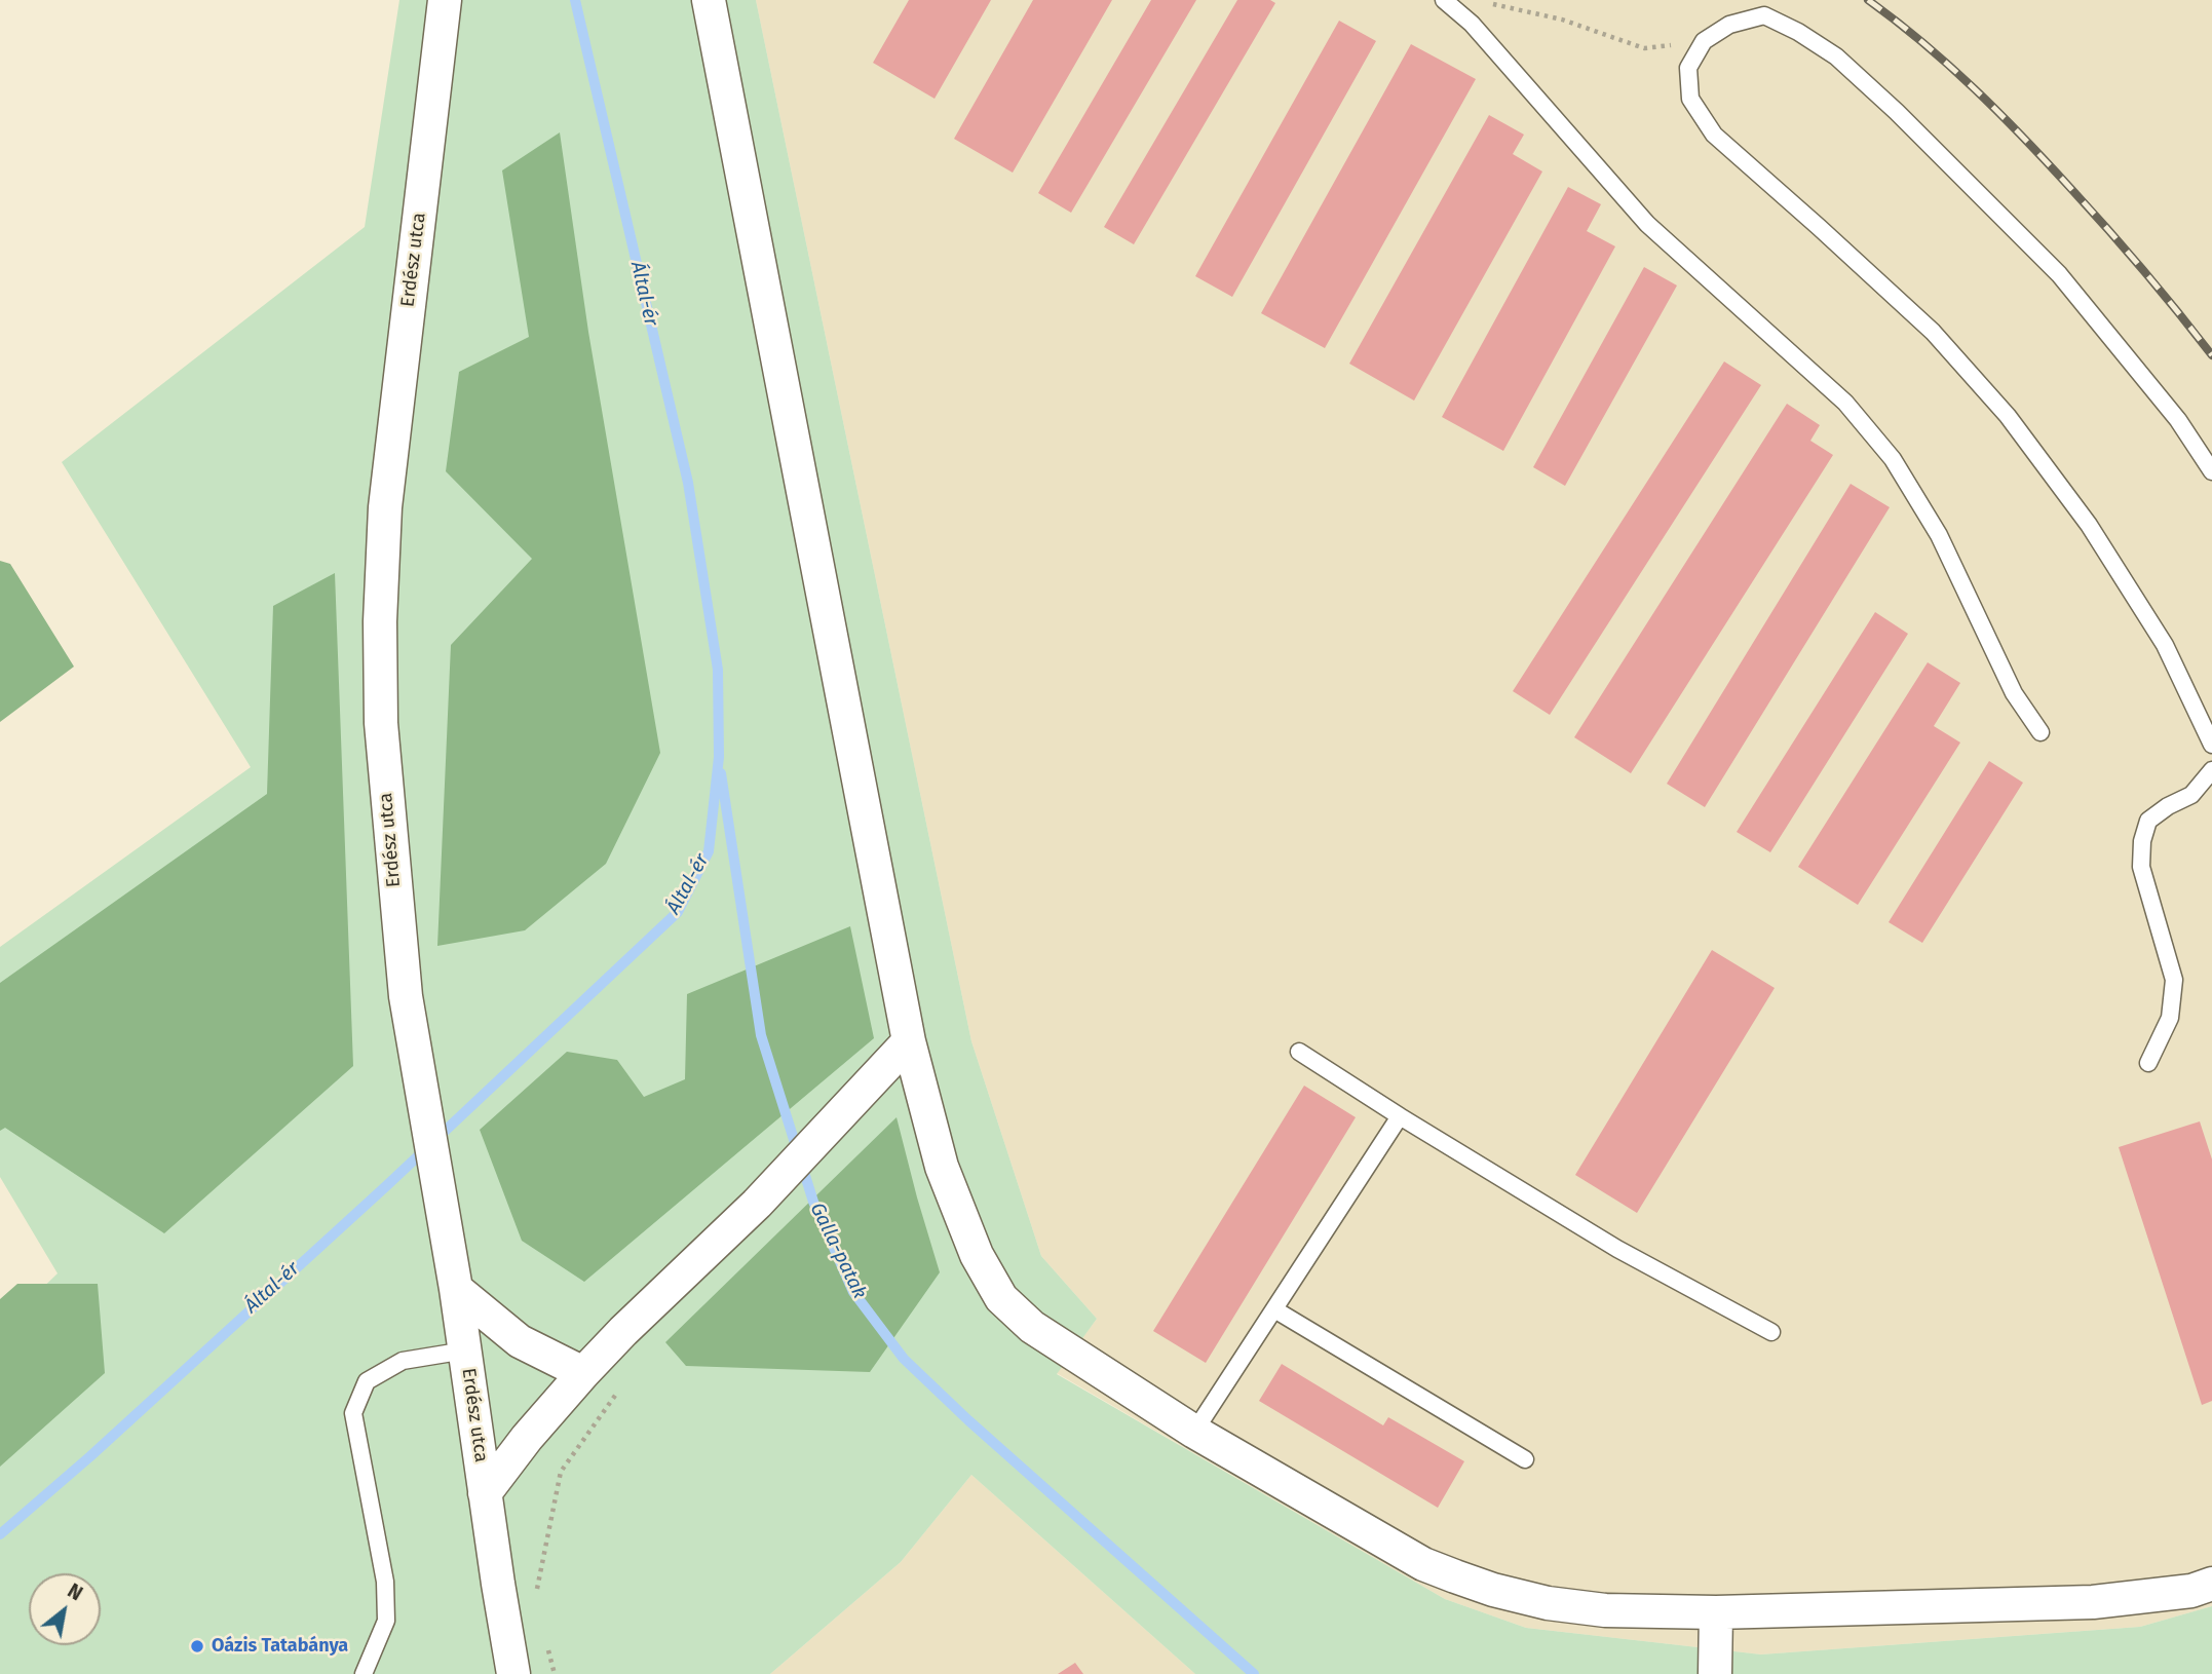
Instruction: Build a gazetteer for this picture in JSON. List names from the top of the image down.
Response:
{
  "streets": {
    "street": ["Erdész utca"]
  },
  "water": ["Által-ér", "Galla-patak"],
  "places": ["Oázis Tatabánya"],
  "north": "top right"
}
